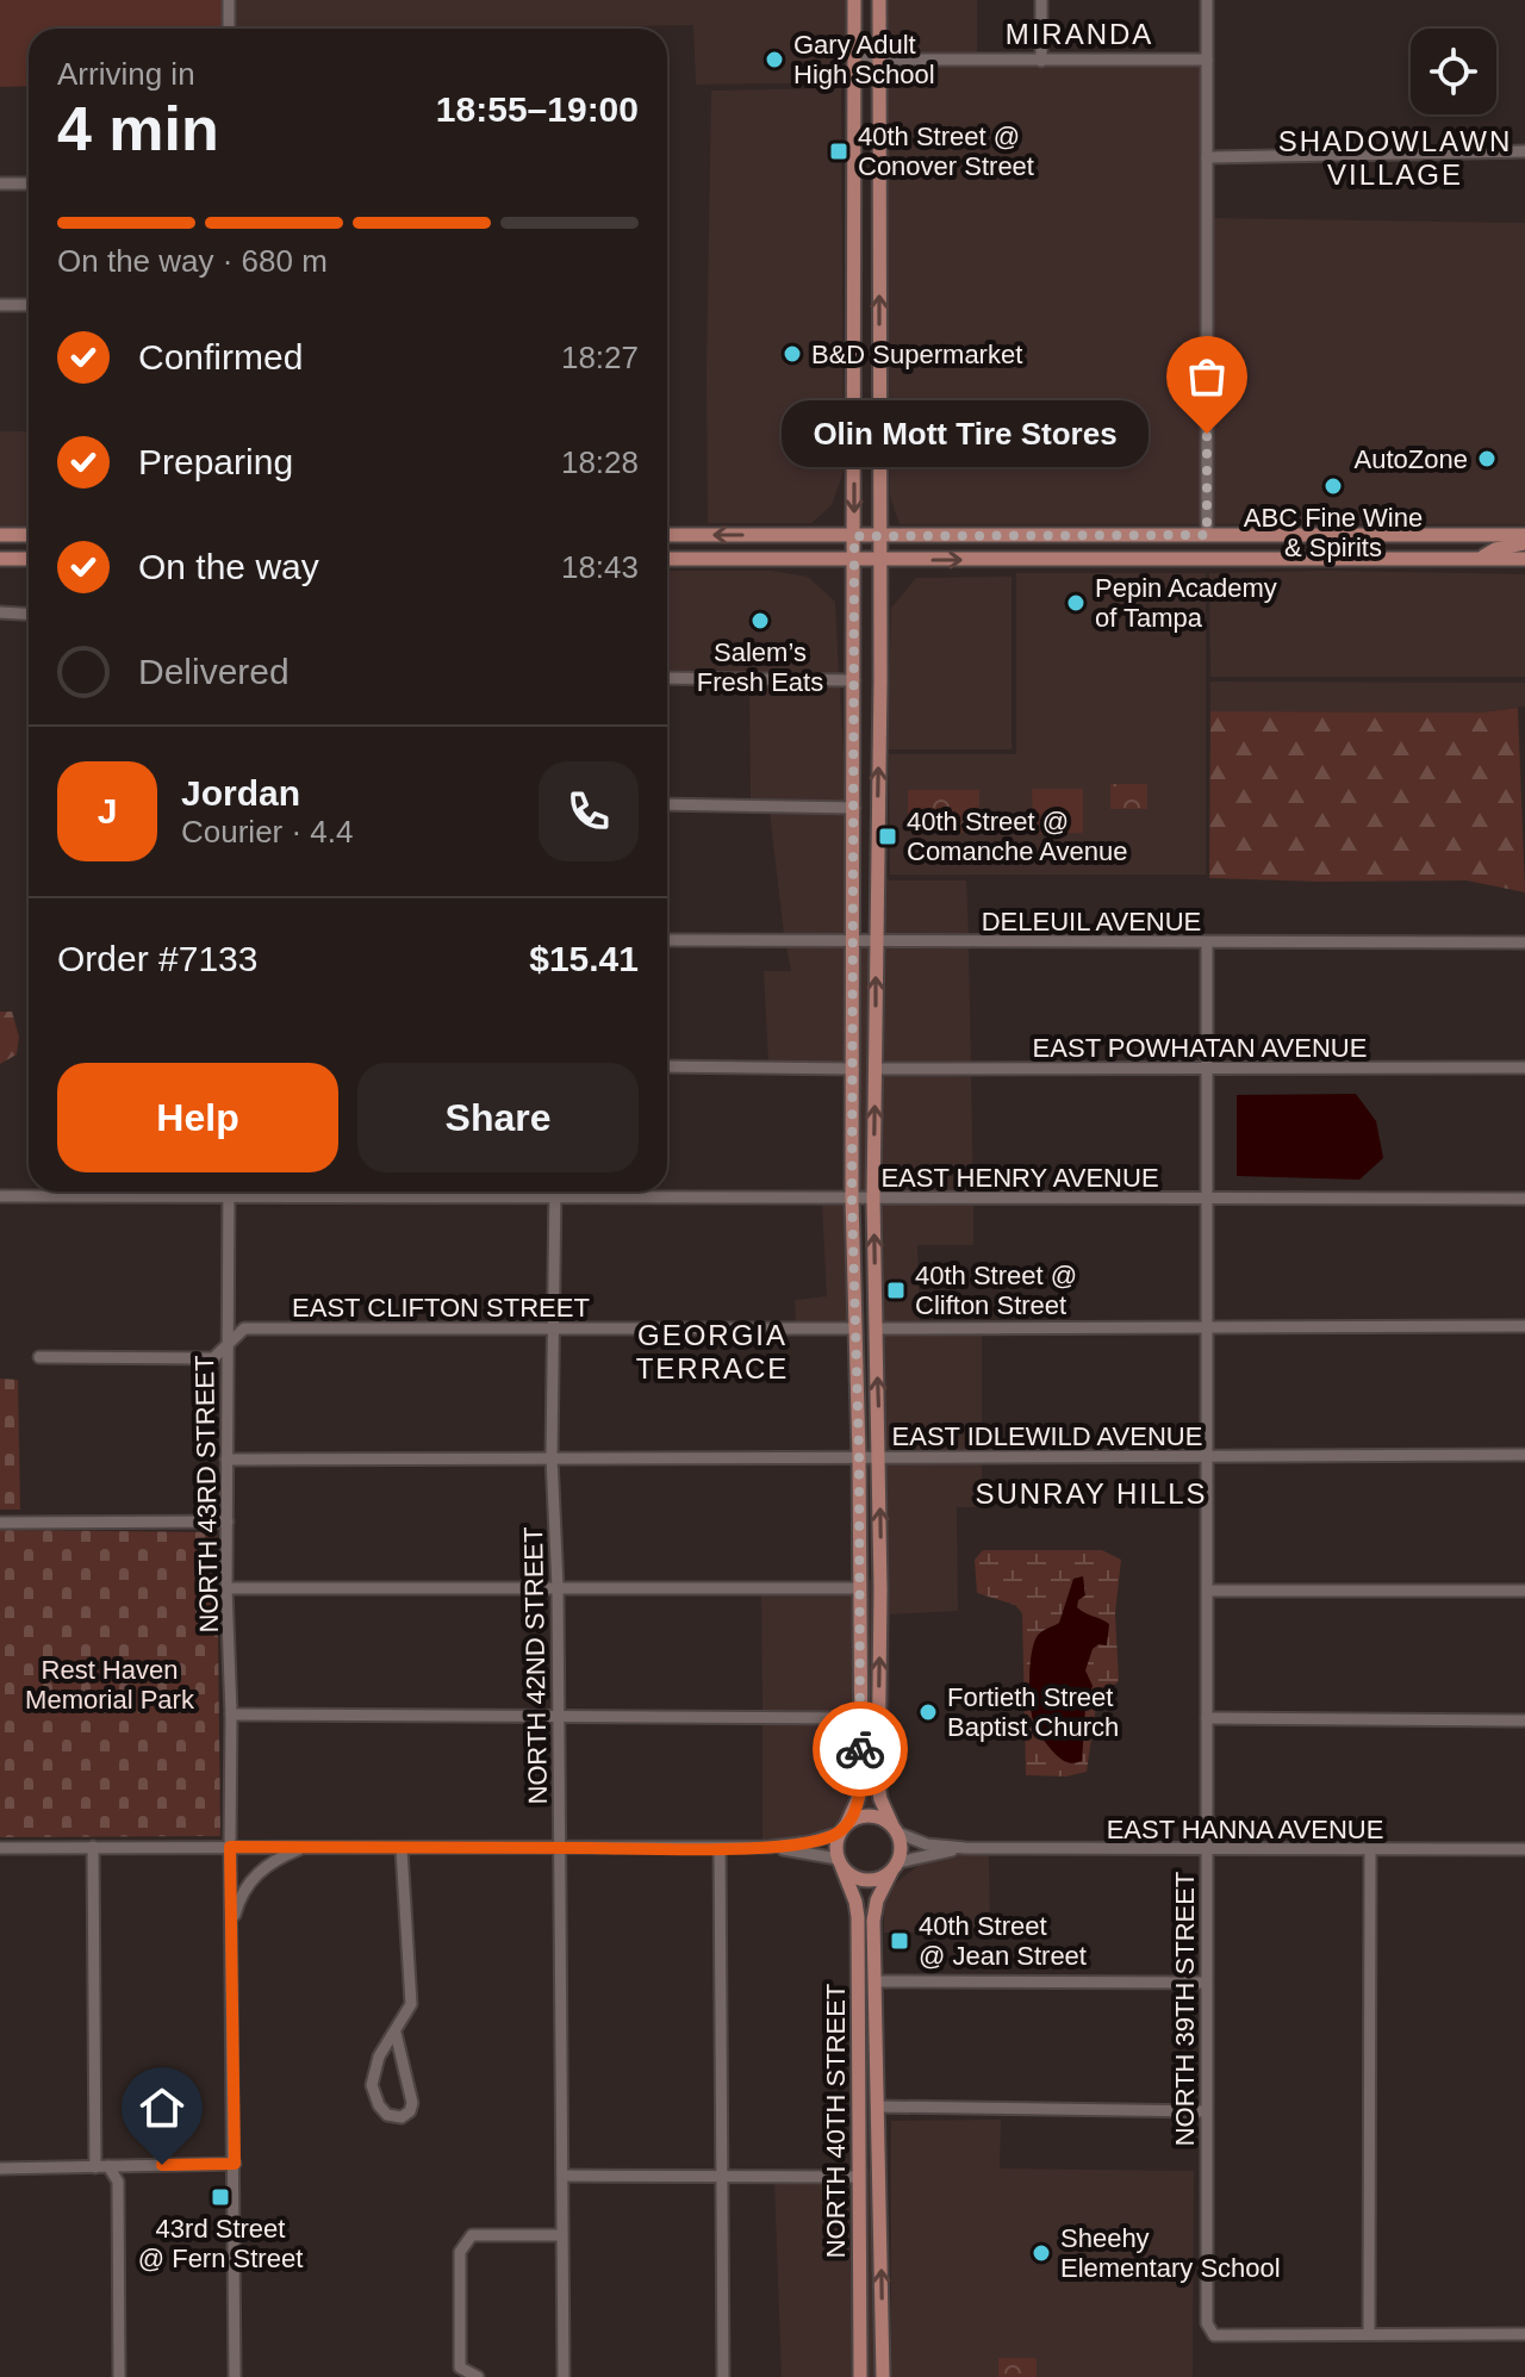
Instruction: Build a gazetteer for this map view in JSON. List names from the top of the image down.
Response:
{
  "streets": {
    "main road": ["NORTH 40TH STREET"],
    "street": [
      "DELEUIL AVENUE",
      "EAST POWHATAN AVENUE",
      "EAST HENRY AVENUE",
      "EAST CLIFTON STREET",
      "EAST IDLEWILD AVENUE",
      "NORTH 43RD STREET",
      "NORTH 42ND STREET",
      "EAST HANNA AVENUE",
      "NORTH 39TH STREET"
    ]
  },
  "crossings": [
    ["DELEUIL AVENUE", "NORTH 39TH STREET"],
    ["EAST POWHATAN AVENUE", "NORTH 39TH STREET"],
    ["EAST HENRY AVENUE", "NORTH 43RD STREET"],
    ["EAST HENRY AVENUE", "NORTH 42ND STREET"],
    ["EAST HENRY AVENUE", "NORTH 39TH STREET"],
    ["EAST CLIFTON STREET", "NORTH 43RD STREET"],
    ["EAST CLIFTON STREET", "NORTH 42ND STREET"],
    ["EAST IDLEWILD AVENUE", "NORTH 43RD STREET"],
    ["EAST IDLEWILD AVENUE", "NORTH 42ND STREET"],
    ["EAST IDLEWILD AVENUE", "NORTH 39TH STREET"],
    ["EAST HANNA AVENUE", "NORTH 39TH STREET"],
    ["EAST HANNA AVENUE", "NORTH 40TH STREET"]
  ],
  "districts": [
    "MIRANDA",
    "SHADOWLAWN VILLAGE",
    "GEORGIA TERRACE",
    "SUNRAY HILLS"
  ],
  "parks": ["Rest Haven Memorial Park"],
  "places": {
    "other": [
      "Gary Adult High School",
      "B&D Supermarket",
      "Olin Mott Tire Stores",
      "AutoZone",
      "ABC Fine Wine & Spirits",
      "Pepin Academy of Tampa",
      "Salem’s Fresh Eats",
      "Fortieth Street Baptist Church",
      "Sheehy Elementary School"
    ],
    "transit": [
      "40th Street @ Conover Street",
      "40th Street @ Comanche Avenue",
      "40th Street @ Clifton Street",
      "40th Street @ Jean Street",
      "43rd Street @ Fern Street"
    ]
  },
  "page": {
    "heading": ["4 min", "Arriving in", "18:55–19:00"],
    "panel": [
      "Jordan",
      "Courier · 4.4",
      "Order #7133",
      "$15.41"
    ],
    "bar": "On the way · 680 m",
    "list": [
      ["Confirmed", "18:27"],
      ["Preparing", "18:28"],
      ["On the way", "18:43"],
      "Delivered"
    ],
    "bubble": "Olin Mott Tire Stores",
    "round": "J",
    "buttons": ["Help", "Share"]
  }
}
